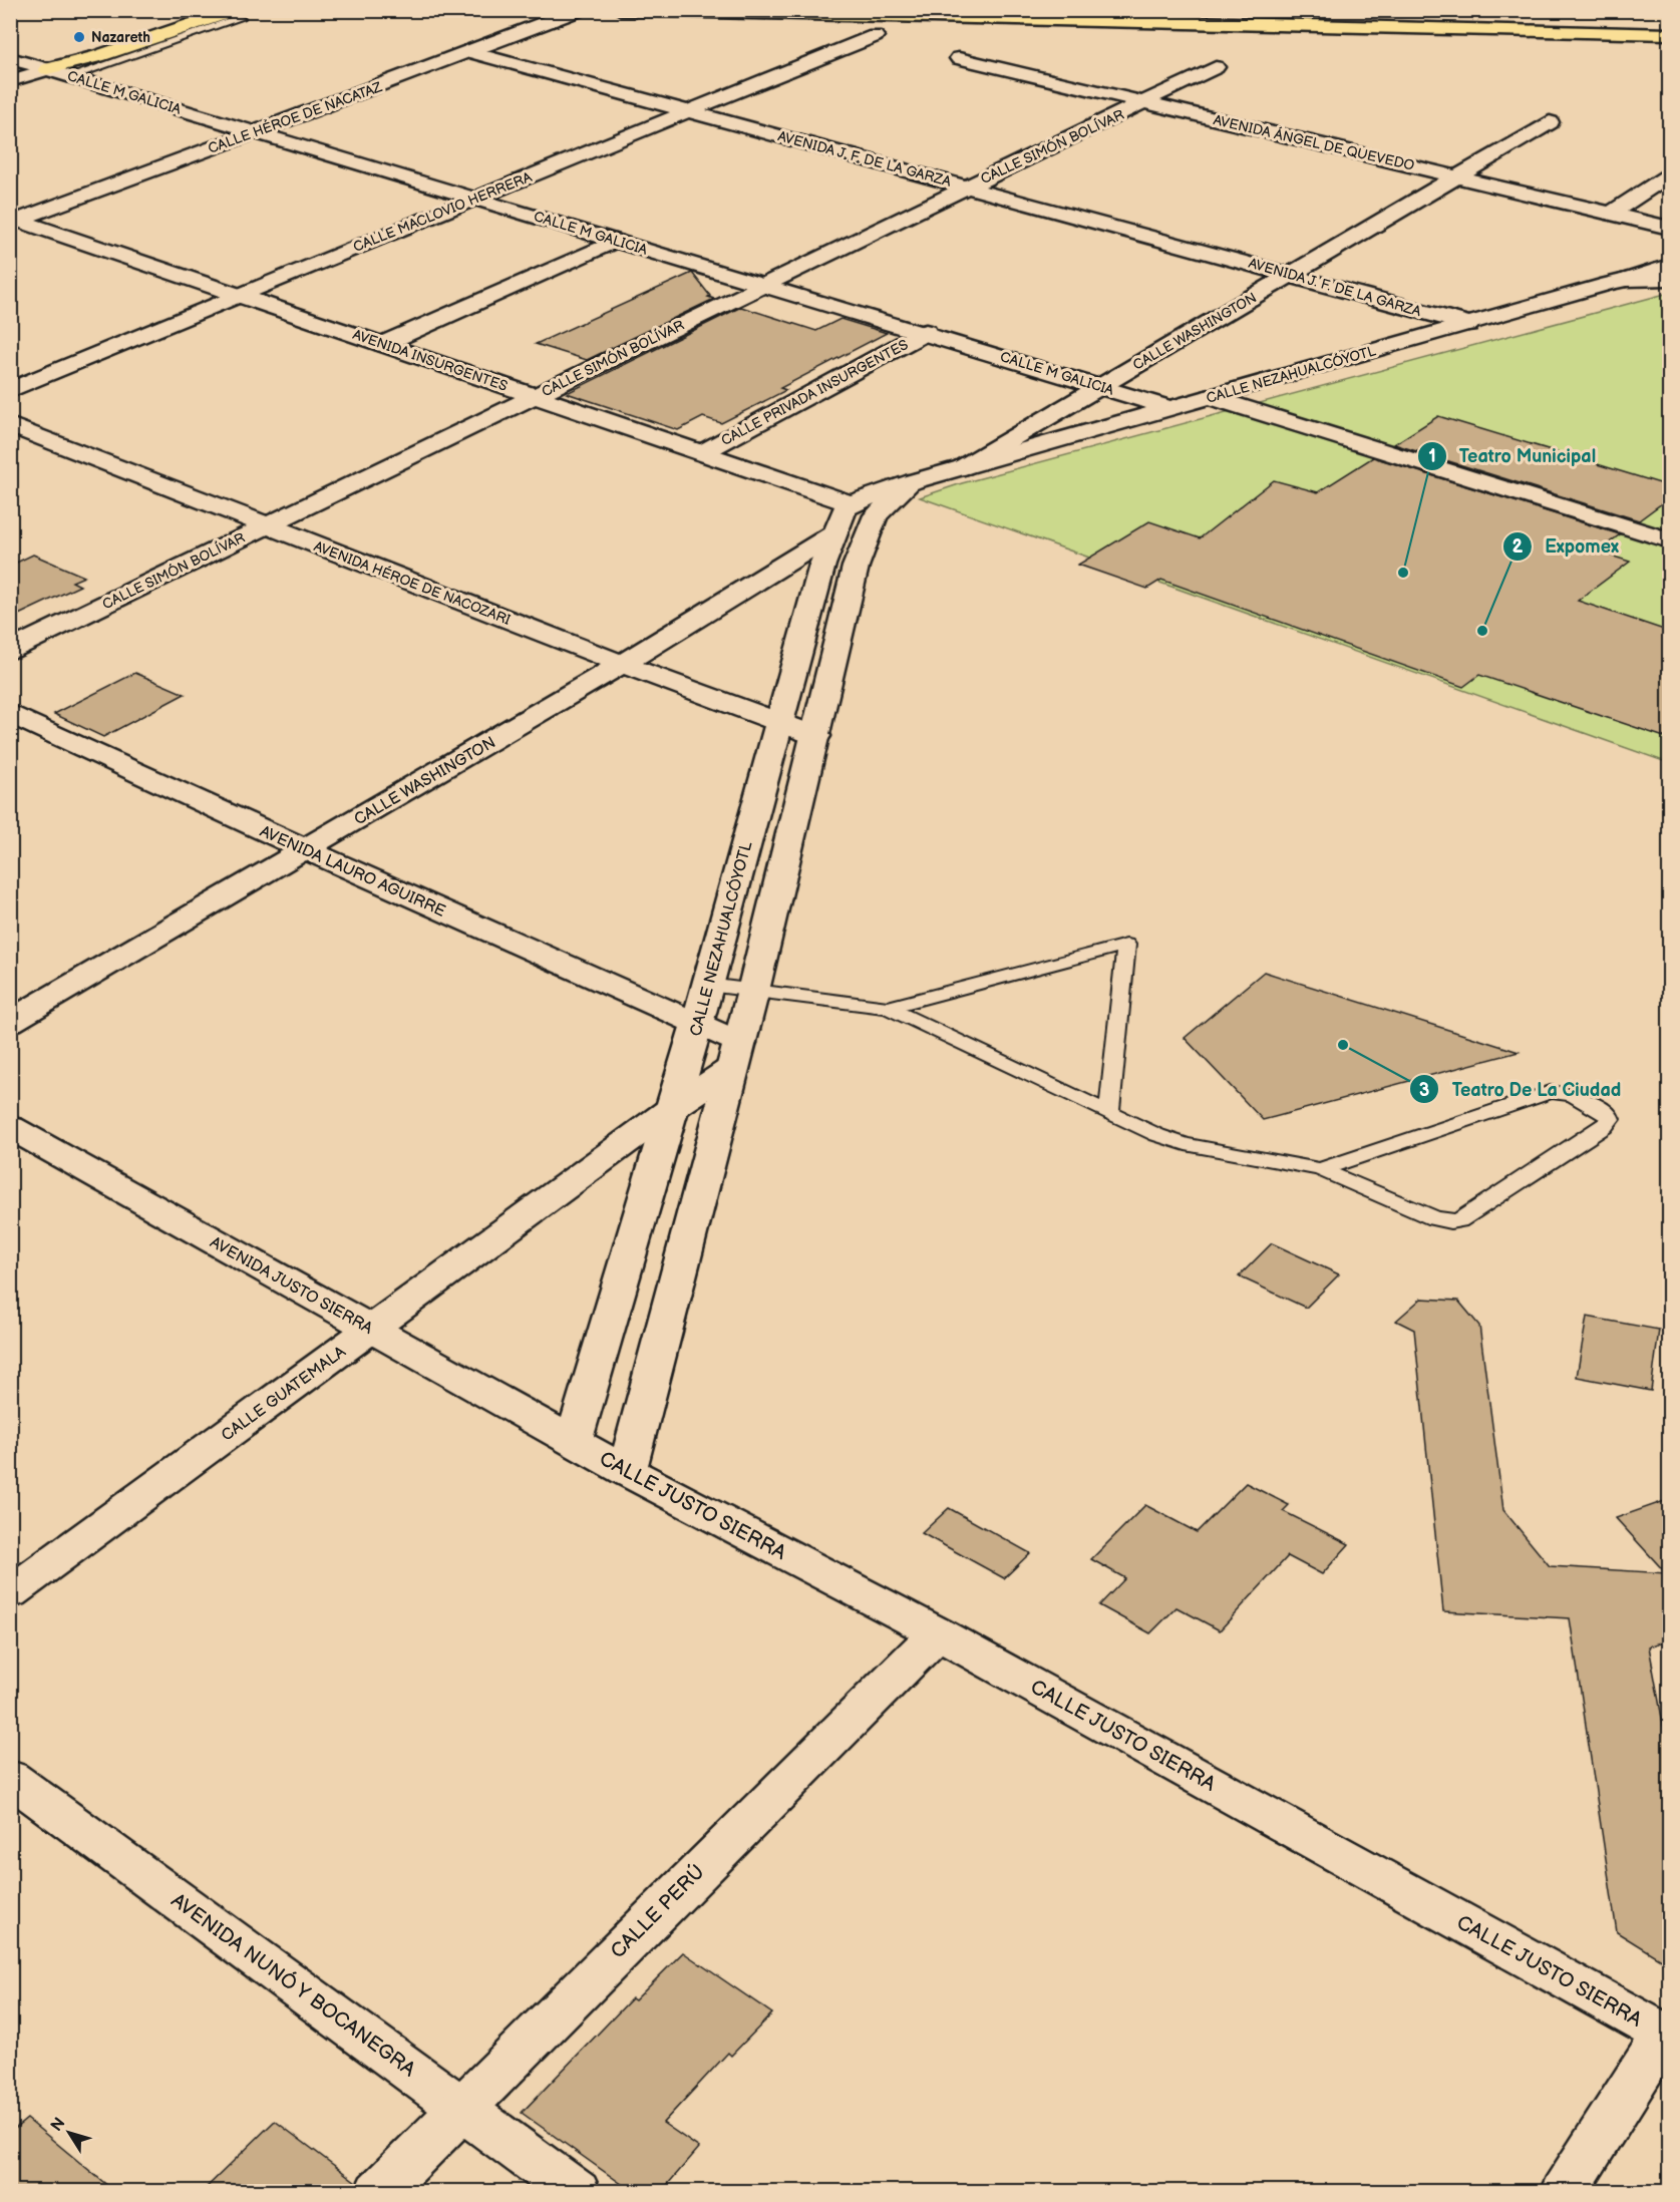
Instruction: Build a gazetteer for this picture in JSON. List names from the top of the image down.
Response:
{
  "streets": {
    "street": [
      "CALLE M GALICIA",
      "CALLE HÉROE DE NACATAZ",
      "AVENIDA ÁNGEL DE QUEVEDO",
      "CALLE SIMÓN BOLÍVAR",
      "AVENIDA J. F. DE LA GARZA",
      "CALLE MACLOVIO HERRERA",
      "CALLE WASHINGTON",
      "AVENIDA INSURGENTES",
      "CALLE NEZAHUALCÓYOTL",
      "CALLE PRIVADA INSURGENTES",
      "AVENIDA HÉROE DE NACOZARI",
      "AVENIDA LAURO AGUIRRE",
      "AVENIDA JUSTO SIERRA",
      "CALLE GUATEMALA",
      "CALLE JUSTO SIERRA",
      "CALLE PERÚ",
      "AVENIDA NUNÓ Y BOCANEGRA"
    ]
  },
  "crossings": [
    ["CALLE M GALICIA", "CALLE HÉROE DE NACATAZ"],
    ["CALLE M GALICIA", "CALLE SIMÓN BOLÍVAR"],
    ["CALLE M GALICIA", "CALLE MACLOVIO HERRERA"],
    ["CALLE M GALICIA", "CALLE WASHINGTON"],
    ["CALLE M GALICIA", "CALLE NEZAHUALCÓYOTL"],
    ["CALLE M GALICIA", "CALLE PRIVADA INSURGENTES"],
    ["CALLE HÉROE DE NACATAZ", "AVENIDA J. F. DE LA GARZA"],
    ["CALLE HÉROE DE NACATAZ", "AVENIDA INSURGENTES"],
    ["AVENIDA ÁNGEL DE QUEVEDO", "CALLE SIMÓN BOLÍVAR"],
    ["AVENIDA ÁNGEL DE QUEVEDO", "CALLE WASHINGTON"],
    ["CALLE SIMÓN BOLÍVAR", "AVENIDA J. F. DE LA GARZA"],
    ["CALLE SIMÓN BOLÍVAR", "AVENIDA INSURGENTES"],
    ["CALLE SIMÓN BOLÍVAR", "AVENIDA HÉROE DE NACOZARI"],
    ["AVENIDA J. F. DE LA GARZA", "CALLE MACLOVIO HERRERA"],
    ["AVENIDA J. F. DE LA GARZA", "CALLE WASHINGTON"],
    ["AVENIDA J. F. DE LA GARZA", "CALLE NEZAHUALCÓYOTL"],
    ["CALLE MACLOVIO HERRERA", "AVENIDA INSURGENTES"],
    ["CALLE WASHINGTON", "CALLE NEZAHUALCÓYOTL"],
    ["CALLE WASHINGTON", "AVENIDA HÉROE DE NACOZARI"],
    ["CALLE WASHINGTON", "AVENIDA LAURO AGUIRRE"],
    ["AVENIDA INSURGENTES", "CALLE NEZAHUALCÓYOTL"],
    ["AVENIDA INSURGENTES", "CALLE PRIVADA INSURGENTES"],
    ["CALLE NEZAHUALCÓYOTL", "AVENIDA HÉROE DE NACOZARI"],
    ["CALLE NEZAHUALCÓYOTL", "AVENIDA LAURO AGUIRRE"],
    ["CALLE NEZAHUALCÓYOTL", "AVENIDA JUSTO SIERRA"],
    ["CALLE NEZAHUALCÓYOTL", "CALLE GUATEMALA"],
    ["CALLE NEZAHUALCÓYOTL", "CALLE JUSTO SIERRA"],
    ["AVENIDA LAURO AGUIRRE", "CALLE GUATEMALA"],
    ["AVENIDA JUSTO SIERRA", "CALLE GUATEMALA"],
    ["AVENIDA JUSTO SIERRA", "CALLE JUSTO SIERRA"],
    ["CALLE JUSTO SIERRA", "CALLE PERÚ"],
    ["CALLE PERÚ", "AVENIDA NUNÓ Y BOCANEGRA"]
  ],
  "places": [
    "Nazareth",
    "Teatro Municipal",
    "Expomex",
    "Teatro De La Ciudad"
  ],
  "north": "top left"
}
